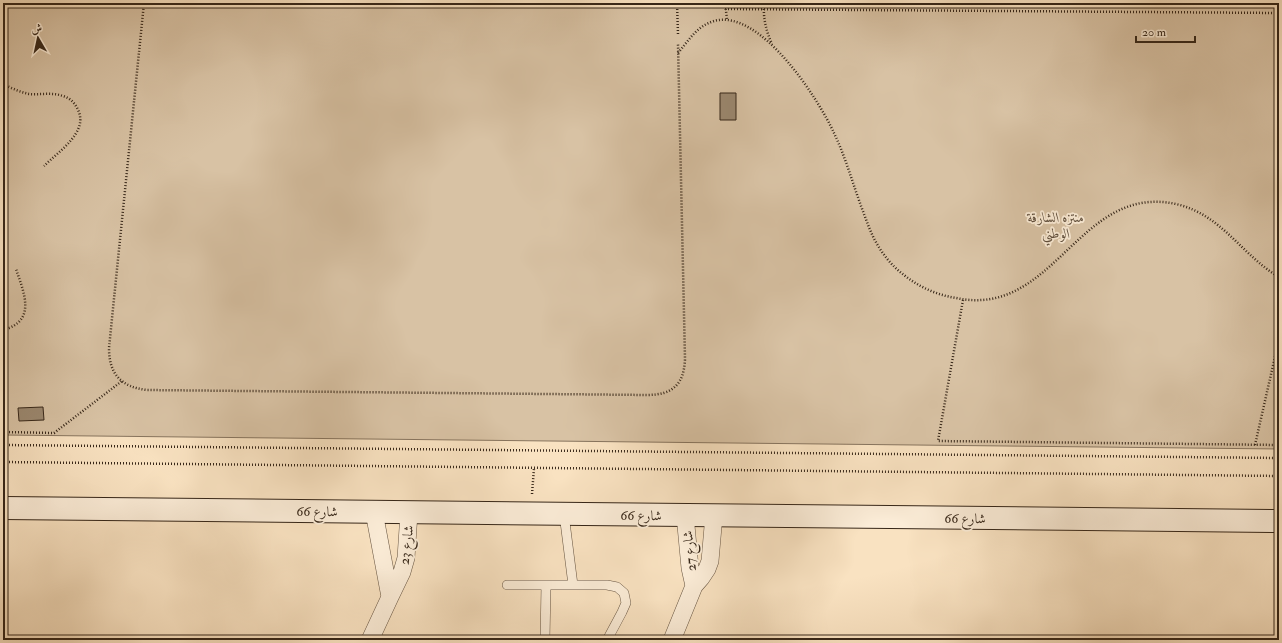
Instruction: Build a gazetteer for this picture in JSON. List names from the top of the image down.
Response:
{
  "streets": {
    "street": ["شارع 66", "شارع 23", "شارع 27"]
  },
  "crossings": [
    ["شارع 66", "شارع 23"],
    ["شارع 66", "شارع 27"]
  ],
  "parks": ["منتزه الشارقة الوطني"],
  "scale_bar": "20 m",
  "north": "top"
}
